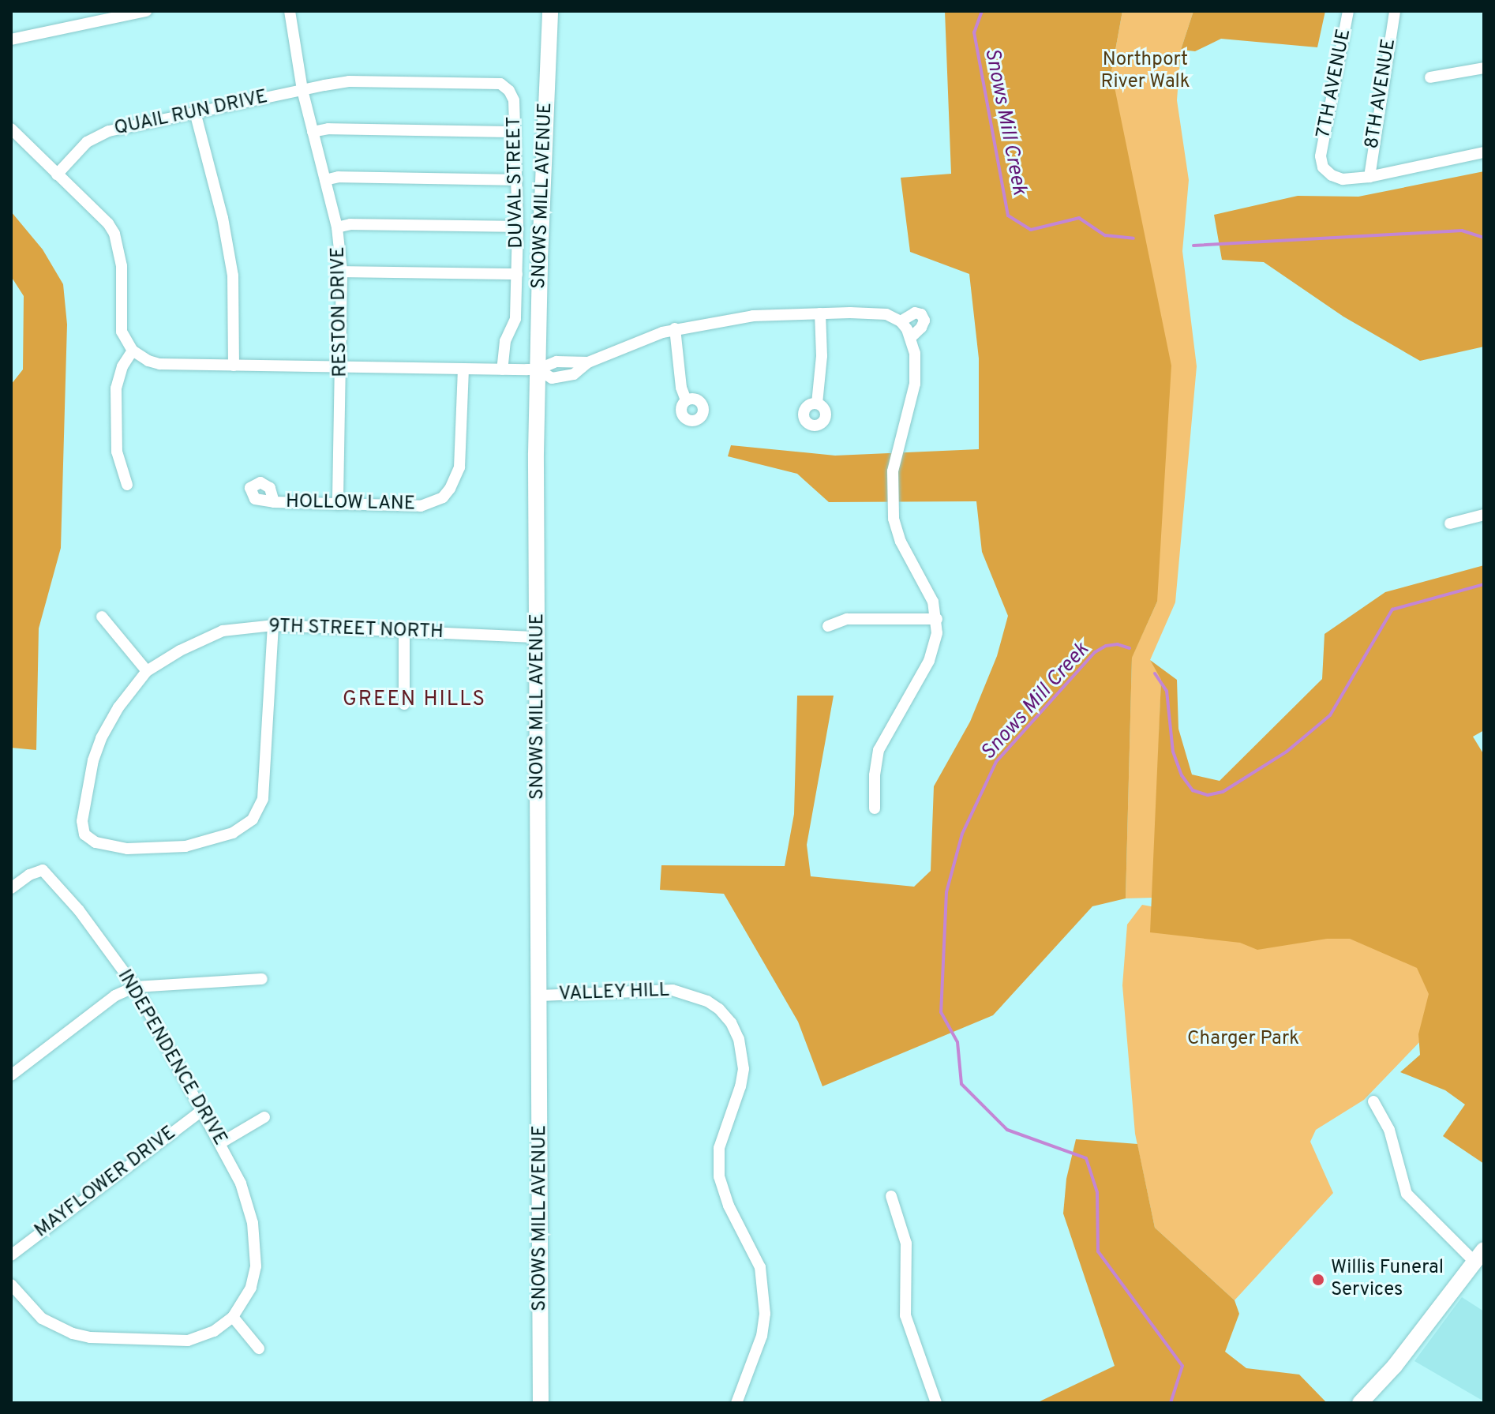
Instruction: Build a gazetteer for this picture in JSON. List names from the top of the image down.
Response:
{
  "streets": {
    "main road": ["SNOWS MILL AVENUE"],
    "street": [
      "7TH AVENUE",
      "8TH AVENUE",
      "QUAIL RUN DRIVE",
      "DUVAL STREET",
      "RESTON DRIVE",
      "HOLLOW LANE",
      "9TH STREET NORTH",
      "VALLEY HILL",
      "INDEPENDENCE DRIVE",
      "MAYFLOWER DRIVE"
    ]
  },
  "crossings": [
    ["7TH AVENUE", "8TH AVENUE"],
    ["QUAIL RUN DRIVE", "DUVAL STREET"],
    ["QUAIL RUN DRIVE", "RESTON DRIVE"],
    ["DUVAL STREET", "RESTON DRIVE"],
    ["SNOWS MILL AVENUE", "9TH STREET NORTH"],
    ["SNOWS MILL AVENUE", "VALLEY HILL"],
    ["RESTON DRIVE", "HOLLOW LANE"],
    ["INDEPENDENCE DRIVE", "MAYFLOWER DRIVE"]
  ],
  "districts": ["GREEN HILLS"],
  "water": ["Snows Mill Creek"],
  "parks": ["Northport River Walk", "Charger Park"],
  "places": ["Willis Funeral Services"]
}
